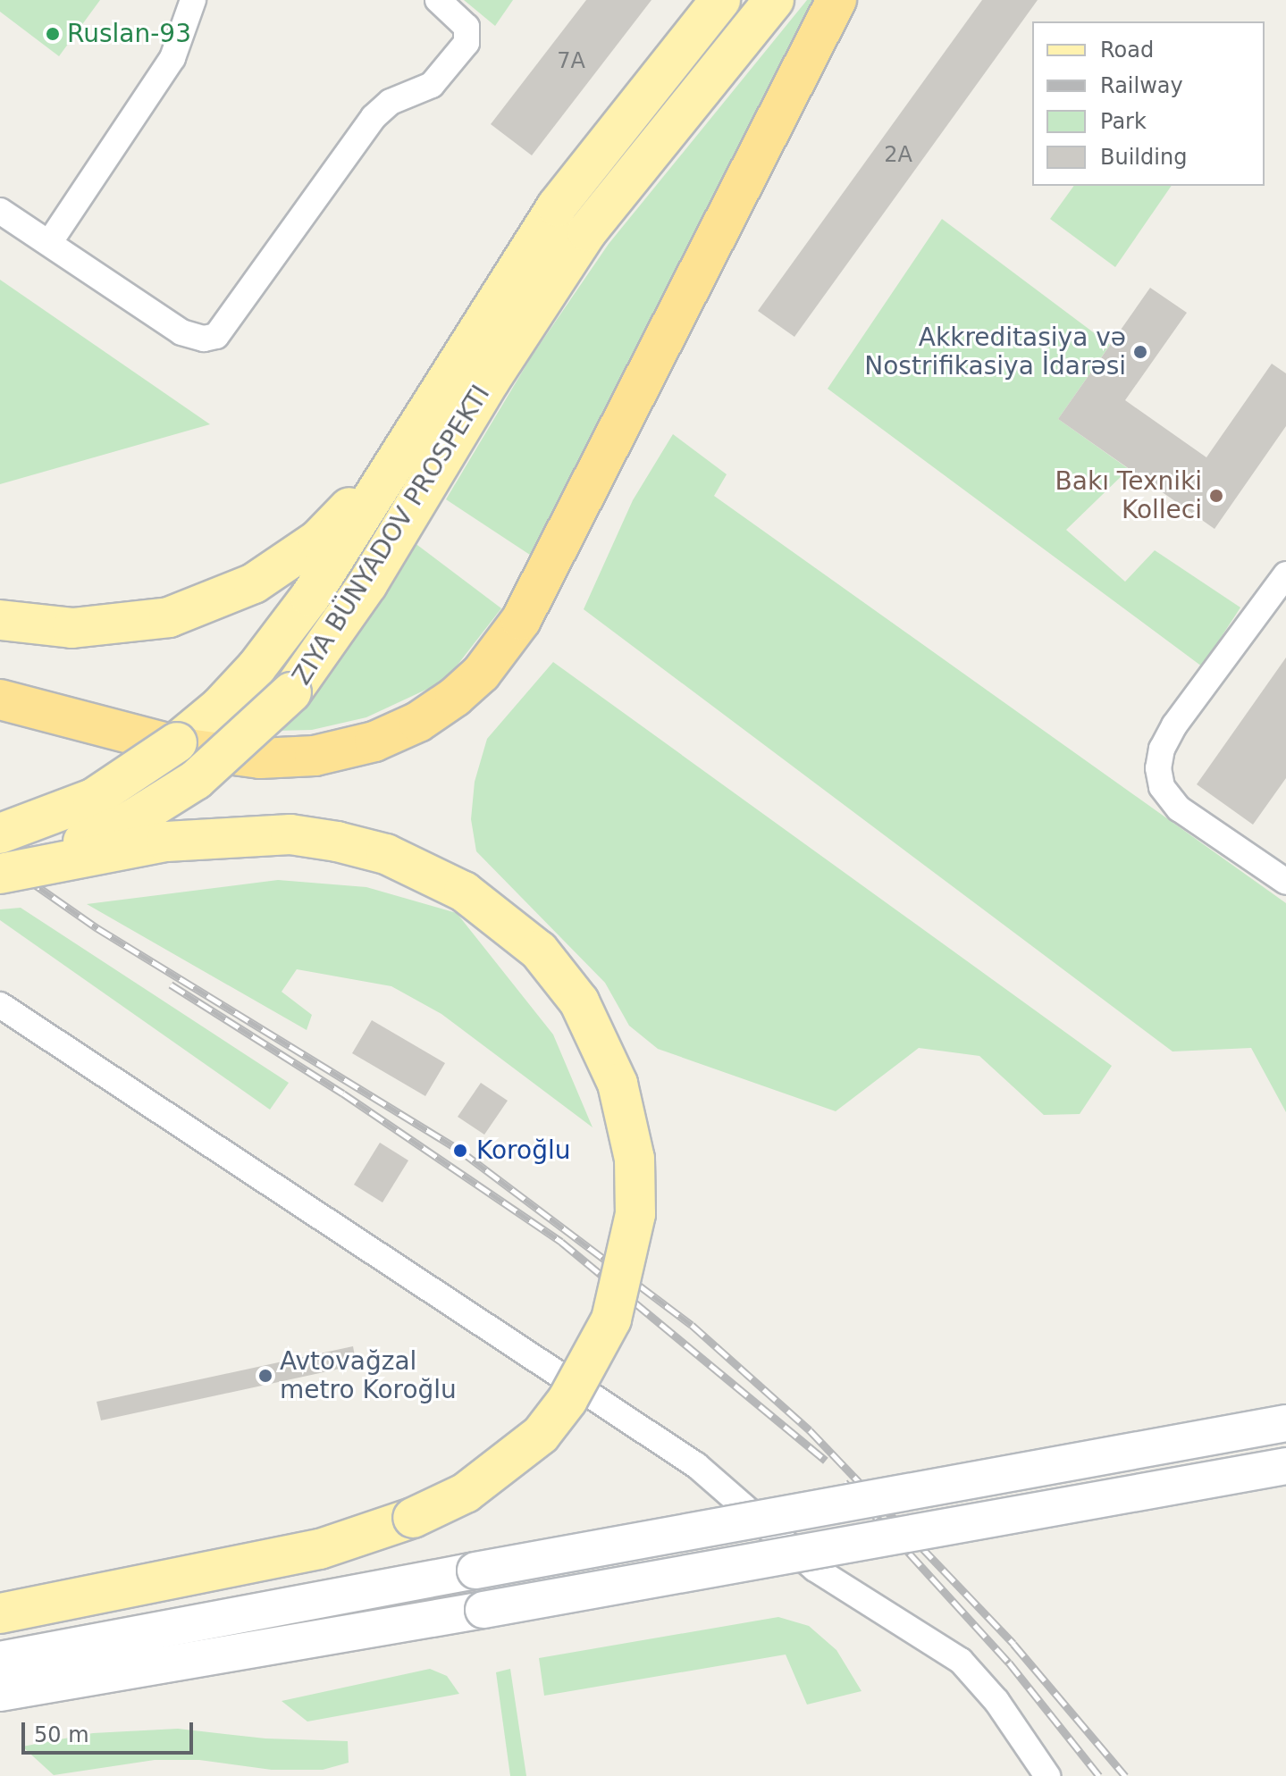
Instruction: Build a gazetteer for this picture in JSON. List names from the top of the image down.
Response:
{
  "streets": {
    "main road": ["ZIYA BÜNYADOV PROSPEKTI"]
  },
  "places": [
    "Ruslan-93",
    "Akkreditasiya və Nostrifikasiya İdarəsi",
    "Bakı Texniki Kolleci",
    "Koroğlu",
    "Avtovağzal metro Koroğlu"
  ],
  "house_numbers": ["7A", "2A"],
  "legend": [
    "Road",
    "Railway",
    "Park",
    "Building"
  ],
  "scale_bar": "50 m"
}
